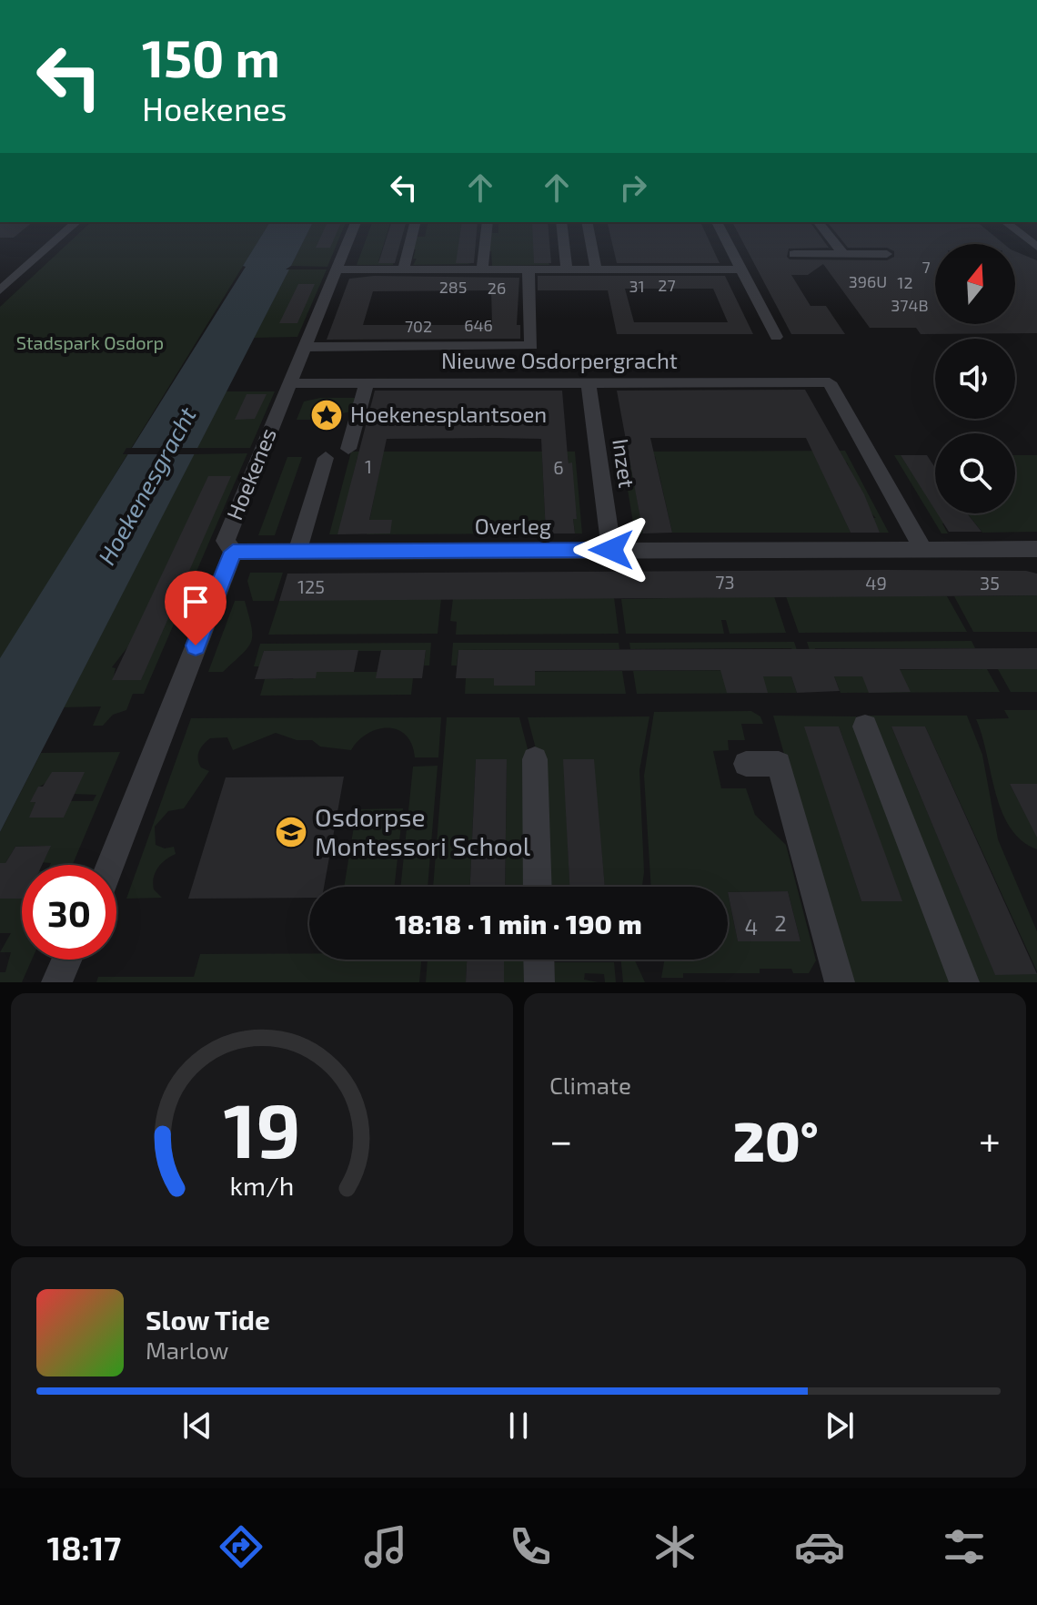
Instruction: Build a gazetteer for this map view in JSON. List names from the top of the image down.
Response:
{
  "streets": {
    "street": [
      "Nieuwe Osdorpergracht",
      "Inzet",
      "Hoekenes",
      "Overleg"
    ]
  },
  "crossings": [
    ["Nieuwe Osdorpergracht", "Inzet"],
    ["Nieuwe Osdorpergracht", "Hoekenes"],
    ["Nieuwe Osdorpergracht", "Overleg"],
    ["Inzet", "Overleg"],
    ["Hoekenes", "Overleg"]
  ],
  "water": ["Hoekenesgracht"],
  "parks": ["Stadspark Osdorp"],
  "places": {
    "place": ["Hoekenesplantsoen"],
    "school or university": ["Osdorpse Montessori School"]
  },
  "house_numbers": [
    "7",
    "396U",
    "12",
    "27",
    "31",
    "285",
    "26",
    "374B",
    "646",
    "702",
    "1",
    "6",
    "73",
    "49",
    "35",
    "125",
    "2",
    "4"
  ],
  "north": "top",
  "page": {
    "turn": ["150 m", "Hoekenes"],
    "limit": "30",
    "trip": "18:18 · 1 min · 190 m",
    "tile": "Climate",
    "heat": ["−", "20°", "+"],
    "song": ["Slow Tide", "Marlow"],
    "tabs": "18:17",
    "gauge": ["19", "km/h"]
  }
}
